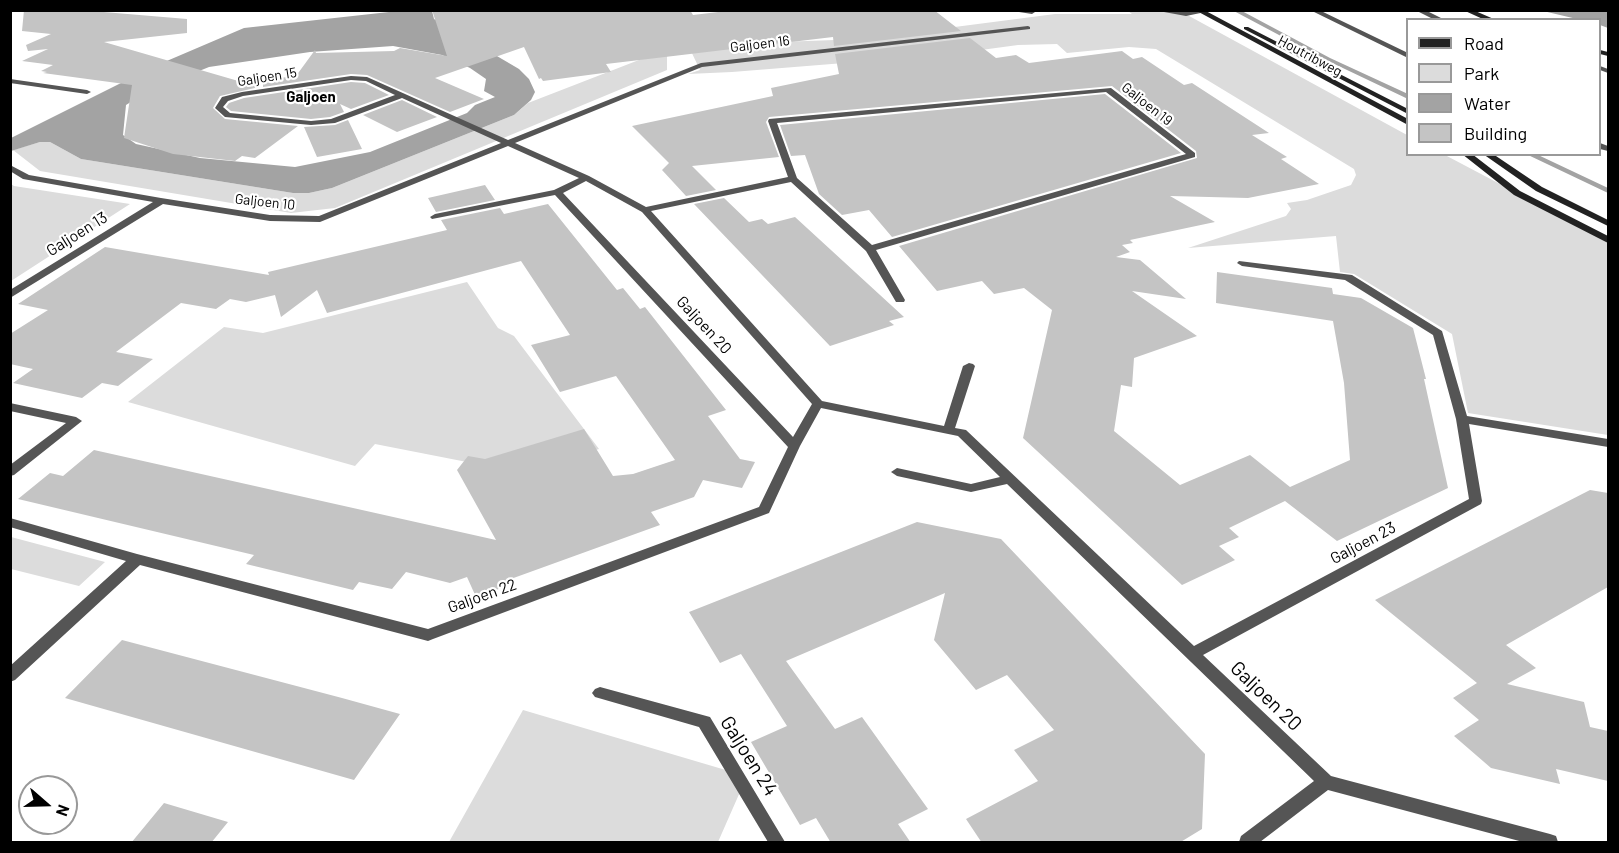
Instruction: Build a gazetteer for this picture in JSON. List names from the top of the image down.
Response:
{
  "streets": {
    "main road": ["Houtribweg"],
    "street": [
      "Galjoen 16",
      "Galjoen 15",
      "Galjoen 19",
      "Galjoen 10",
      "Galjoen 13",
      "Galjoen 20",
      "Galjoen 23",
      "Galjoen 22",
      "Galjoen 24"
    ]
  },
  "crossings": [
    ["Galjoen 16", "Galjoen 15"],
    ["Galjoen 16", "Galjoen 10"],
    ["Galjoen 16", "Galjoen 20"],
    ["Galjoen 15", "Galjoen 10"],
    ["Galjoen 15", "Galjoen 20"],
    ["Galjoen 10", "Galjoen 13"],
    ["Galjoen 10", "Galjoen 20"],
    ["Galjoen 20", "Galjoen 23"],
    ["Galjoen 20", "Galjoen 22"]
  ],
  "districts": ["Galjoen"],
  "legend": [
    "Road",
    "Park",
    "Water",
    "Building"
  ],
  "north": "right"
}
